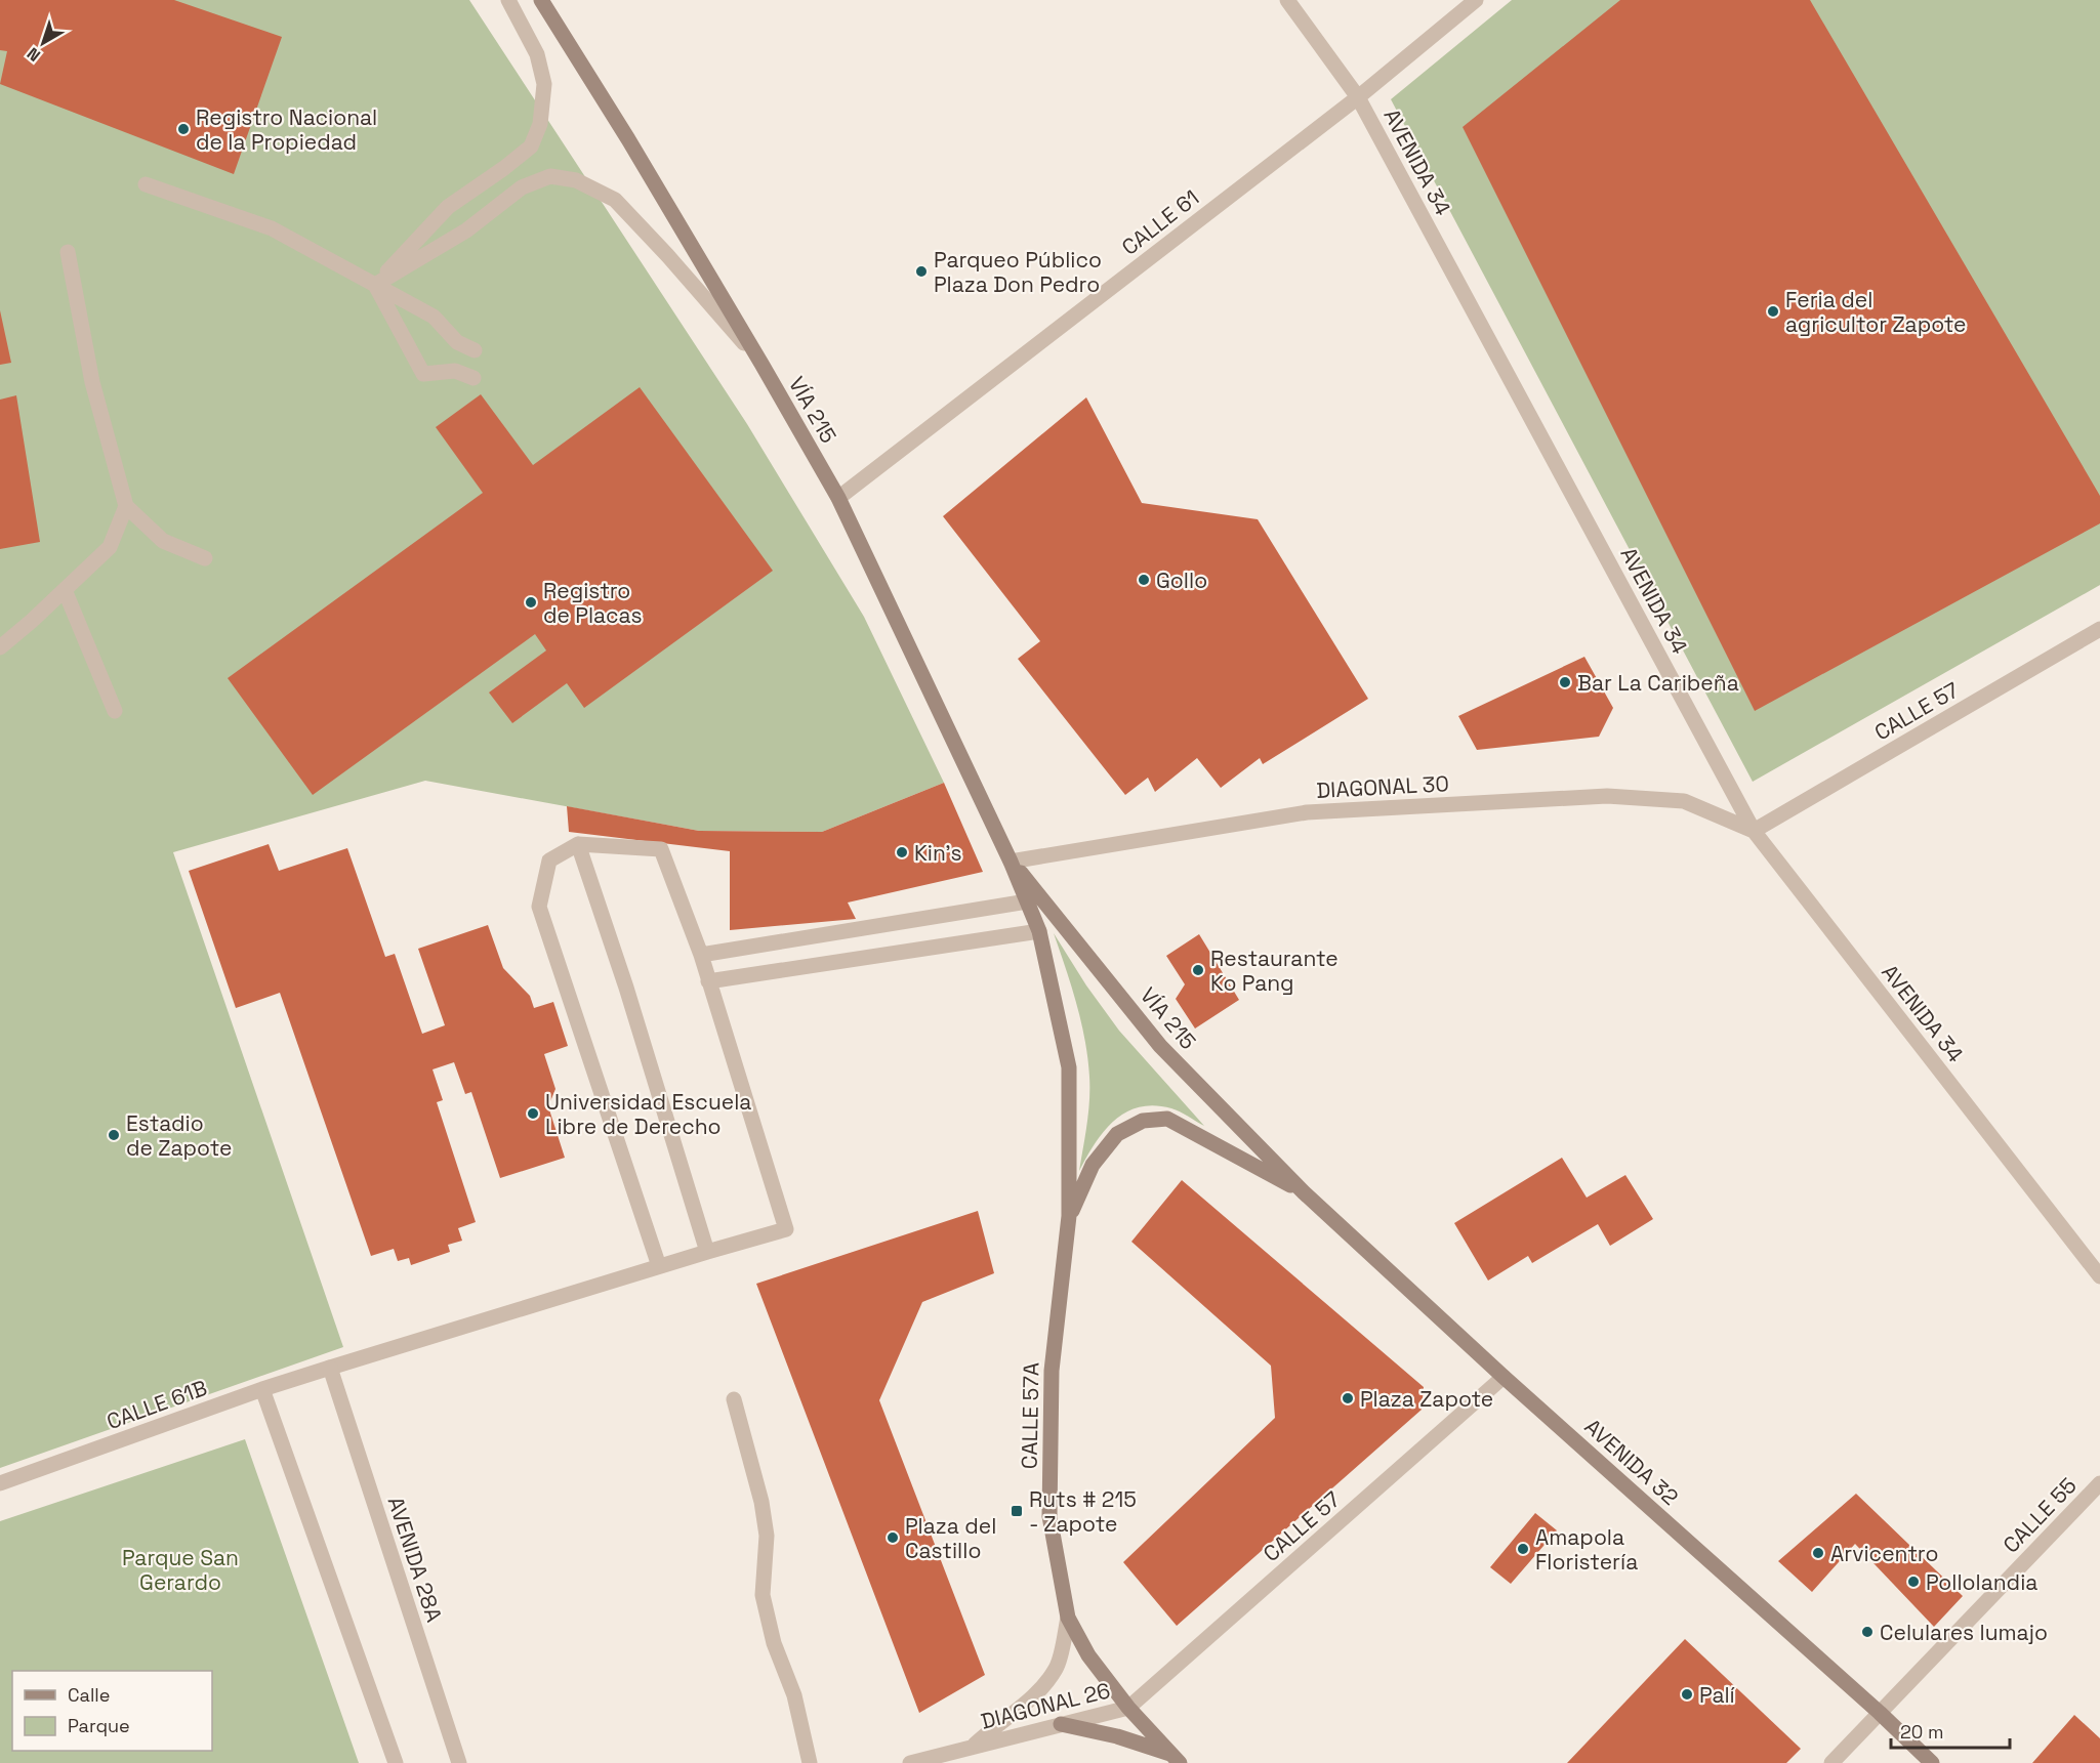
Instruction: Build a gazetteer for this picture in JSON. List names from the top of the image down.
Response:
{
  "streets": {
    "main road": ["VÍA 215", "CALLE 57A", "AVENIDA 32"],
    "street": [
      "AVENIDA 34",
      "CALLE 61",
      "CALLE 57",
      "DIAGONAL 30",
      "CALLE 61B",
      "CALLE 55",
      "AVENIDA 28A",
      "DIAGONAL 26"
    ]
  },
  "crossings": [
    ["AVENIDA 34", "CALLE 61"],
    ["AVENIDA 34", "CALLE 57"],
    ["AVENIDA 34", "DIAGONAL 30"],
    ["CALLE 61", "VÍA 215"],
    ["VÍA 215", "DIAGONAL 30"],
    ["VÍA 215", "CALLE 57A"],
    ["VÍA 215", "AVENIDA 32"],
    ["CALLE 57", "DIAGONAL 30"],
    ["CALLE 57", "CALLE 57A"],
    ["CALLE 57", "AVENIDA 32"],
    ["CALLE 57", "DIAGONAL 26"],
    ["CALLE 61B", "AVENIDA 28A"],
    ["CALLE 57A", "DIAGONAL 26"],
    ["AVENIDA 32", "CALLE 55"]
  ],
  "parks": ["Parque San Gerardo"],
  "places": {
    "other": [
      "Registro Nacional de la Propiedad",
      "Parqueo Público Plaza Don Pedro",
      "Feria del agricultor Zapote",
      "Gollo",
      "Registro de Placas",
      "Bar La Caribeña",
      "Kin's",
      "Restaurante Ko Pang",
      "Universidad Escuela Libre de Derecho",
      "Estadio de Zapote",
      "Plaza Zapote",
      "Plaza del Castillo",
      "Amapola Floristería",
      "Arvicentro",
      "Pollolandia",
      "Celulares lumajo",
      "Palí"
    ],
    "transit": ["Ruts # 215 - Zapote"]
  },
  "legend": ["Calle", "Parque"],
  "scale_bar": "20 m",
  "north": "bottom left"
}
